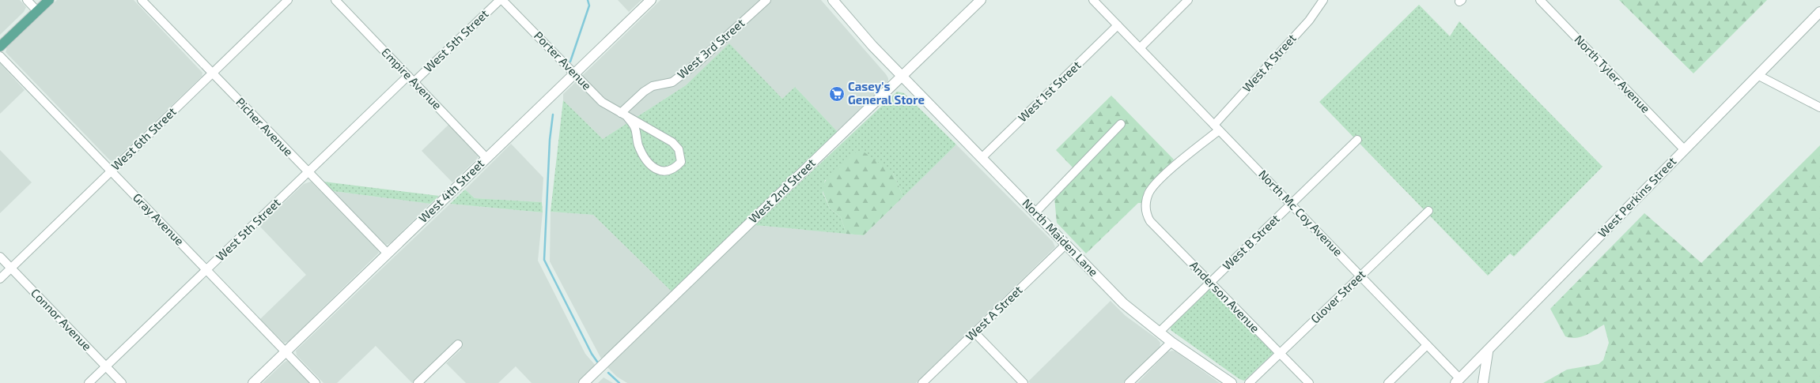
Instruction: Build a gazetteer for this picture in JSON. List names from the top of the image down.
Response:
{
  "streets": {
    "street": [
      "West 5th Street",
      "West 3rd Street",
      "Porter Avenue",
      "West A Street",
      "North Tyler Avenue",
      "Empire Avenue",
      "West 1st Street",
      "Picher Avenue",
      "West 6th Street",
      "West 4th Street",
      "West 2nd Street",
      "West Perkins Street",
      "North Mc Coy Avenue",
      "Gray Avenue",
      "North Maiden Lane",
      "West B Street",
      "Anderson Avenue",
      "Glover Street",
      "Connor Avenue"
    ]
  },
  "crossings": [
    ["West 5th Street", "Empire Avenue"],
    ["West 5th Street", "Picher Avenue"],
    ["West 5th Street", "Gray Avenue"],
    ["West 5th Street", "Connor Avenue"],
    ["West 3rd Street", "Porter Avenue"],
    ["Porter Avenue", "West 4th Street"],
    ["West A Street", "North Mc Coy Avenue"],
    ["West A Street", "North Maiden Lane"],
    ["West A Street", "Anderson Avenue"],
    ["North Tyler Avenue", "West Perkins Street"],
    ["Empire Avenue", "West 4th Street"],
    ["West 1st Street", "North Mc Coy Avenue"],
    ["West 1st Street", "North Maiden Lane"],
    ["Picher Avenue", "West 6th Street"],
    ["Picher Avenue", "West 4th Street"],
    ["West 6th Street", "Gray Avenue"],
    ["West 6th Street", "Connor Avenue"],
    ["West 4th Street", "Gray Avenue"],
    ["West 2nd Street", "North Maiden Lane"],
    ["West Perkins Street", "North Mc Coy Avenue"],
    ["North Mc Coy Avenue", "West B Street"],
    ["North Mc Coy Avenue", "Glover Street"],
    ["North Maiden Lane", "West B Street"],
    ["West B Street", "Anderson Avenue"],
    ["Anderson Avenue", "Glover Street"]
  ],
  "places": {
    "supermarket": ["Casey's General Store"]
  }
}
